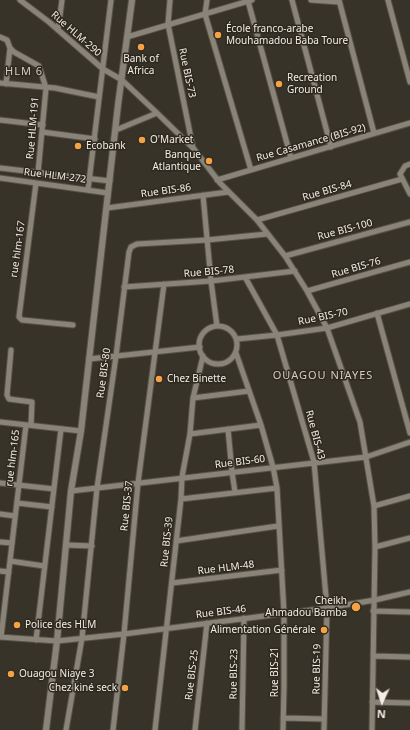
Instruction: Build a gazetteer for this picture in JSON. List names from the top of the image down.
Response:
{
  "streets": {
    "street": [
      "Rue HLM-290",
      "Rue BIS-73",
      "Rue HLM-191",
      "Rue Casamance (BIS-92)",
      "Rue HLM-272",
      "Rue BIS-86",
      "Rue BIS-84",
      "Rue BIS-100",
      "rue hlm-167",
      "Rue BIS-76",
      "Rue BIS-78",
      "Rue BIS-70",
      "Rue BIS-80",
      "Rue BIS-43",
      "rue hlm-165",
      "Rue BIS-60",
      "Rue BIS-37",
      "Rue BIS-39",
      "Rue HLM-48",
      "Rue BIS-46",
      "Rue BIS-19",
      "Rue BIS-21",
      "Rue BIS-23",
      "Rue BIS-25"
    ]
  },
  "crossings": [
    ["Rue HLM-290", "Rue BIS-73"],
    ["Rue HLM-290", "Rue Casamance (BIS-92)"],
    ["Rue HLM-290", "Rue BIS-86"],
    ["Rue HLM-290", "Rue BIS-84"],
    ["Rue HLM-290", "Rue BIS-100"],
    ["Rue HLM-290", "Rue BIS-76"],
    ["Rue HLM-290", "Rue BIS-78"],
    ["Rue HLM-290", "Rue BIS-70"],
    ["Rue HLM-290", "Rue BIS-80"],
    ["Rue HLM-290", "Rue BIS-60"],
    ["Rue HLM-290", "Rue BIS-46"],
    ["Rue HLM-191", "Rue HLM-272"],
    ["Rue HLM-272", "rue hlm-167"],
    ["Rue BIS-78", "Rue BIS-80"],
    ["Rue BIS-78", "Rue BIS-43"],
    ["Rue BIS-78", "Rue BIS-37"],
    ["Rue BIS-70", "Rue BIS-43"],
    ["Rue BIS-70", "Rue BIS-39"],
    ["Rue BIS-70", "Rue BIS-21"],
    ["Rue BIS-80", "Rue BIS-60"],
    ["Rue BIS-80", "Rue BIS-46"],
    ["Rue BIS-43", "Rue BIS-60"],
    ["Rue BIS-43", "Rue BIS-46"],
    ["Rue BIS-43", "Rue BIS-19"],
    ["rue hlm-165", "Rue BIS-46"],
    ["Rue BIS-60", "Rue BIS-37"],
    ["Rue BIS-60", "Rue BIS-39"],
    ["Rue BIS-60", "Rue BIS-21"],
    ["Rue BIS-37", "Rue BIS-46"],
    ["Rue BIS-39", "Rue HLM-48"],
    ["Rue BIS-39", "Rue BIS-46"],
    ["Rue BIS-39", "Rue BIS-21"],
    ["Rue HLM-48", "Rue BIS-21"],
    ["Rue BIS-46", "Rue BIS-19"],
    ["Rue BIS-46", "Rue BIS-21"],
    ["Rue BIS-46", "Rue BIS-23"],
    ["Rue BIS-46", "Rue BIS-25"]
  ],
  "districts": ["HLM 6", "OUAGOU NIAYES"],
  "places": [
    "École franco-arabe Mouhamadou Baba Toure",
    "Bank of Africa",
    "Recreation Ground",
    "O'Market",
    "Ecobank",
    "Banque Atlantique",
    "Chez Binette",
    "Cheikh Ahmadou Bamba",
    "Police des HLM",
    "Alimentation Générale",
    "Ouagou Niaye 3",
    "Chez kiné seck"
  ],
  "north": "bottom"
}
